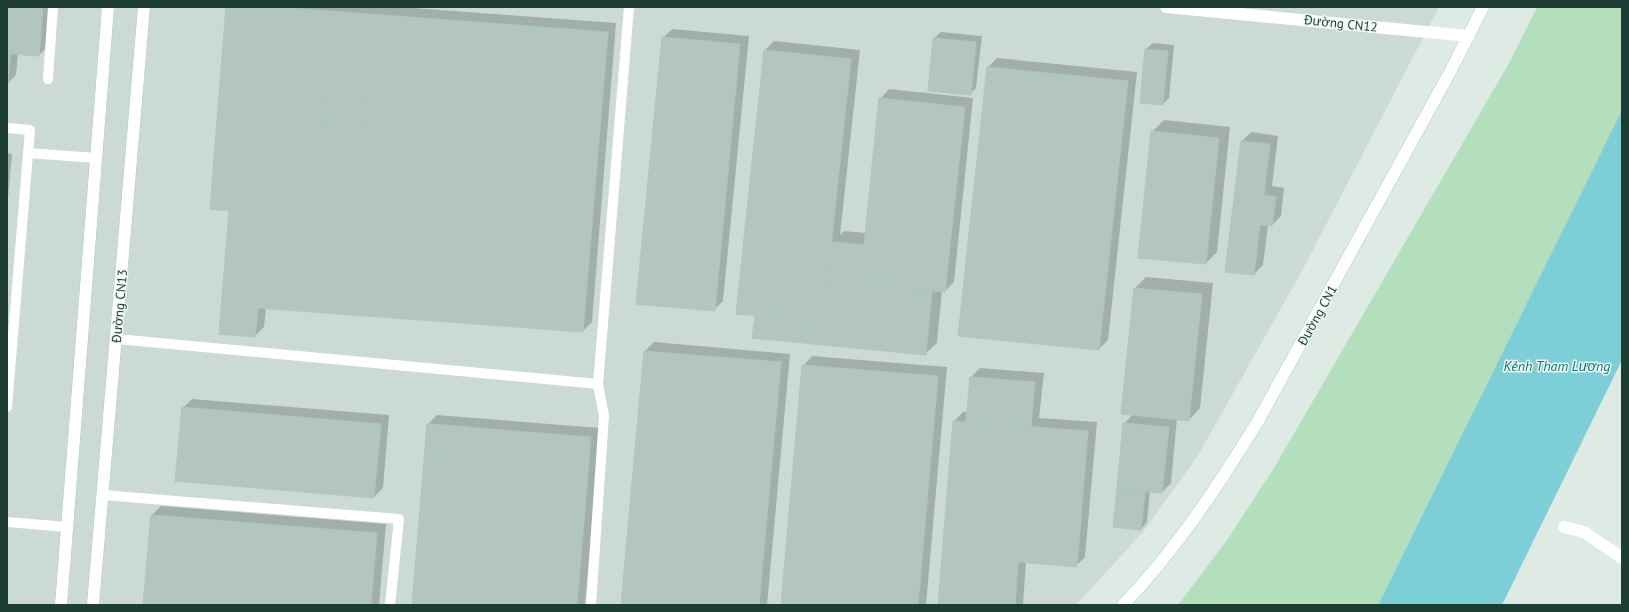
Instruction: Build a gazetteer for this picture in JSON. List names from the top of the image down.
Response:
{
  "streets": {
    "street": ["Đường CN12", "Đường CN13", "Đường CN1"]
  },
  "crossings": [
    ["Đường CN12", "Đường CN1"]
  ],
  "water": ["Kênh Tham Lương"]
}
